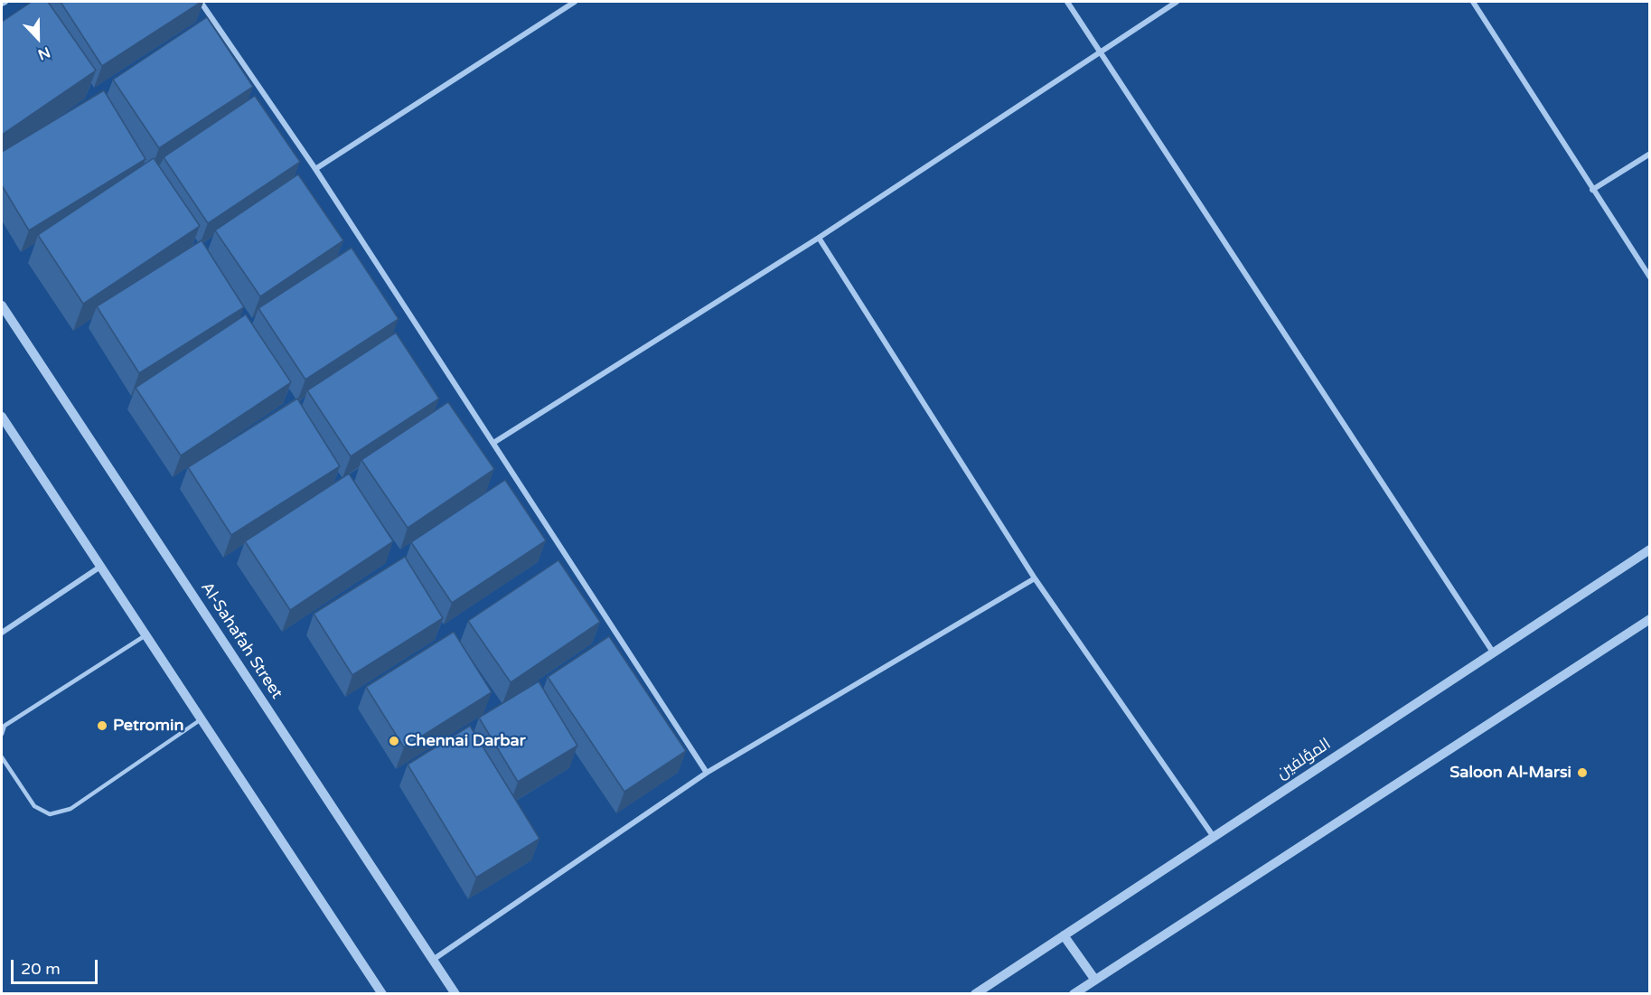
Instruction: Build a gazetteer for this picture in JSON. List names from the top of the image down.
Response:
{
  "streets": {
    "street": ["Al-Sahafah Street", "المؤلفين"]
  },
  "places": ["Petromin", "Chennai Darbar", "Saloon Al-Marsi"],
  "scale_bar": "20 m",
  "north": "bottom"
}
